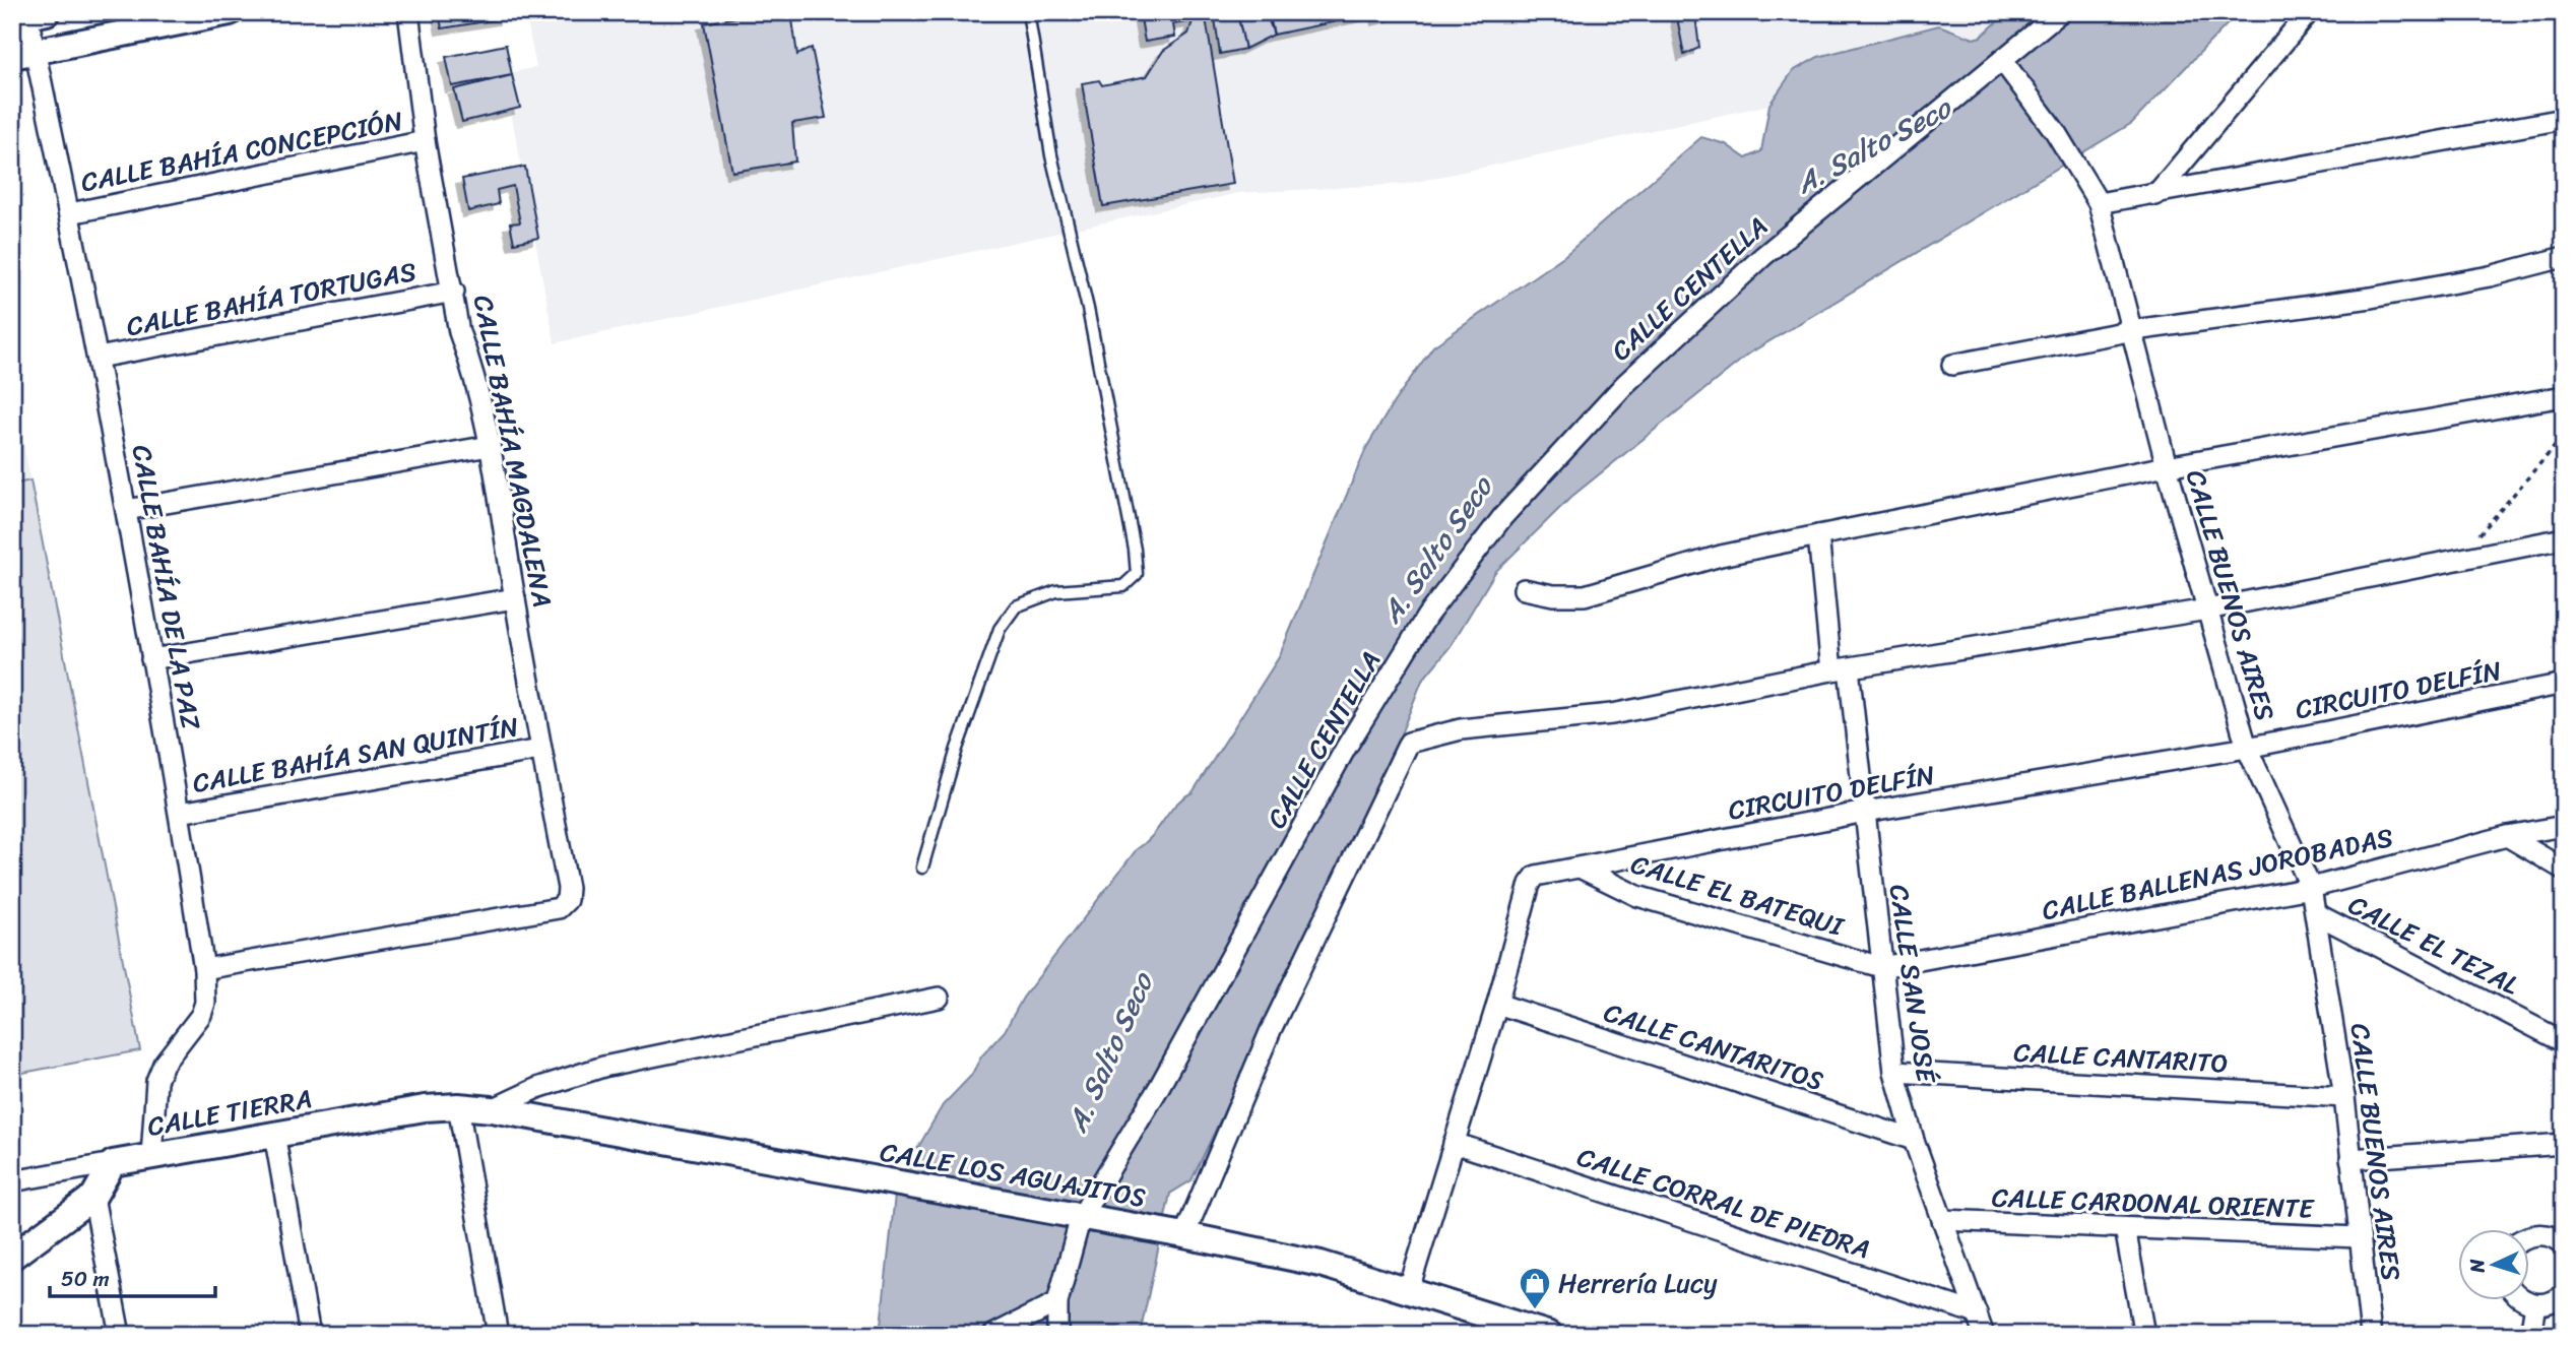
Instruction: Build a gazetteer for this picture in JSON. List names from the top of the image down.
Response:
{
  "streets": {
    "street": [
      "CALLE BAHÍA CONCEPCIÓN",
      "CALLE CENTELLA",
      "CALLE BAHÍA TORTUGAS",
      "CALLE BAHÍA MAGDALENA",
      "CALLE BAHÍA DE LA PAZ",
      "CALLE BUENOS AIRES",
      "CIRCUITO DELFÍN",
      "CALLE BAHÍA SAN QUINTÍN",
      "CALLE BALLENAS JOROBADAS",
      "CALLE EL BATEQUI",
      "CALLE EL TEZAL",
      "CALLE SAN JOSÉ",
      "CALLE CANTARITOS",
      "CALLE CANTARITO",
      "CALLE TIERRA",
      "CALLE LOS AGUAJITOS",
      "CALLE CORRAL DE PIEDRA",
      "CALLE CARDONAL ORIENTE"
    ]
  },
  "crossings": [
    ["CALLE BAHÍA CONCEPCIÓN", "CALLE BAHÍA MAGDALENA"],
    ["CALLE BAHÍA CONCEPCIÓN", "CALLE BAHÍA DE LA PAZ"],
    ["CALLE CENTELLA", "CALLE BUENOS AIRES"],
    ["CALLE CENTELLA", "CALLE LOS AGUAJITOS"],
    ["CALLE BAHÍA TORTUGAS", "CALLE BAHÍA MAGDALENA"],
    ["CALLE BAHÍA TORTUGAS", "CALLE BAHÍA DE LA PAZ"],
    ["CALLE BAHÍA MAGDALENA", "CALLE BAHÍA DE LA PAZ"],
    ["CALLE BAHÍA MAGDALENA", "CALLE BAHÍA SAN QUINTÍN"],
    ["CALLE BAHÍA DE LA PAZ", "CALLE BAHÍA SAN QUINTÍN"],
    ["CALLE BAHÍA DE LA PAZ", "CALLE TIERRA"],
    ["CALLE BUENOS AIRES", "CIRCUITO DELFÍN"],
    ["CALLE BUENOS AIRES", "CALLE BALLENAS JOROBADAS"],
    ["CALLE BUENOS AIRES", "CALLE EL TEZAL"],
    ["CALLE BUENOS AIRES", "CALLE CANTARITO"],
    ["CALLE BUENOS AIRES", "CALLE CARDONAL ORIENTE"],
    ["CIRCUITO DELFÍN", "CALLE EL BATEQUI"],
    ["CIRCUITO DELFÍN", "CALLE SAN JOSÉ"],
    ["CIRCUITO DELFÍN", "CALLE CANTARITOS"],
    ["CIRCUITO DELFÍN", "CALLE LOS AGUAJITOS"],
    ["CIRCUITO DELFÍN", "CALLE CORRAL DE PIEDRA"],
    ["CALLE BALLENAS JOROBADAS", "CALLE EL BATEQUI"],
    ["CALLE BALLENAS JOROBADAS", "CALLE SAN JOSÉ"],
    ["CALLE EL BATEQUI", "CALLE SAN JOSÉ"],
    ["CALLE SAN JOSÉ", "CALLE CANTARITOS"],
    ["CALLE SAN JOSÉ", "CALLE CANTARITO"],
    ["CALLE SAN JOSÉ", "CALLE CORRAL DE PIEDRA"],
    ["CALLE SAN JOSÉ", "CALLE CARDONAL ORIENTE"],
    ["CALLE TIERRA", "CALLE LOS AGUAJITOS"]
  ],
  "water": ["A. Salto Seco"],
  "places": {
    "shop": ["Herrería Lucy"]
  },
  "scale_bar": "50 m",
  "north": "left"
}
